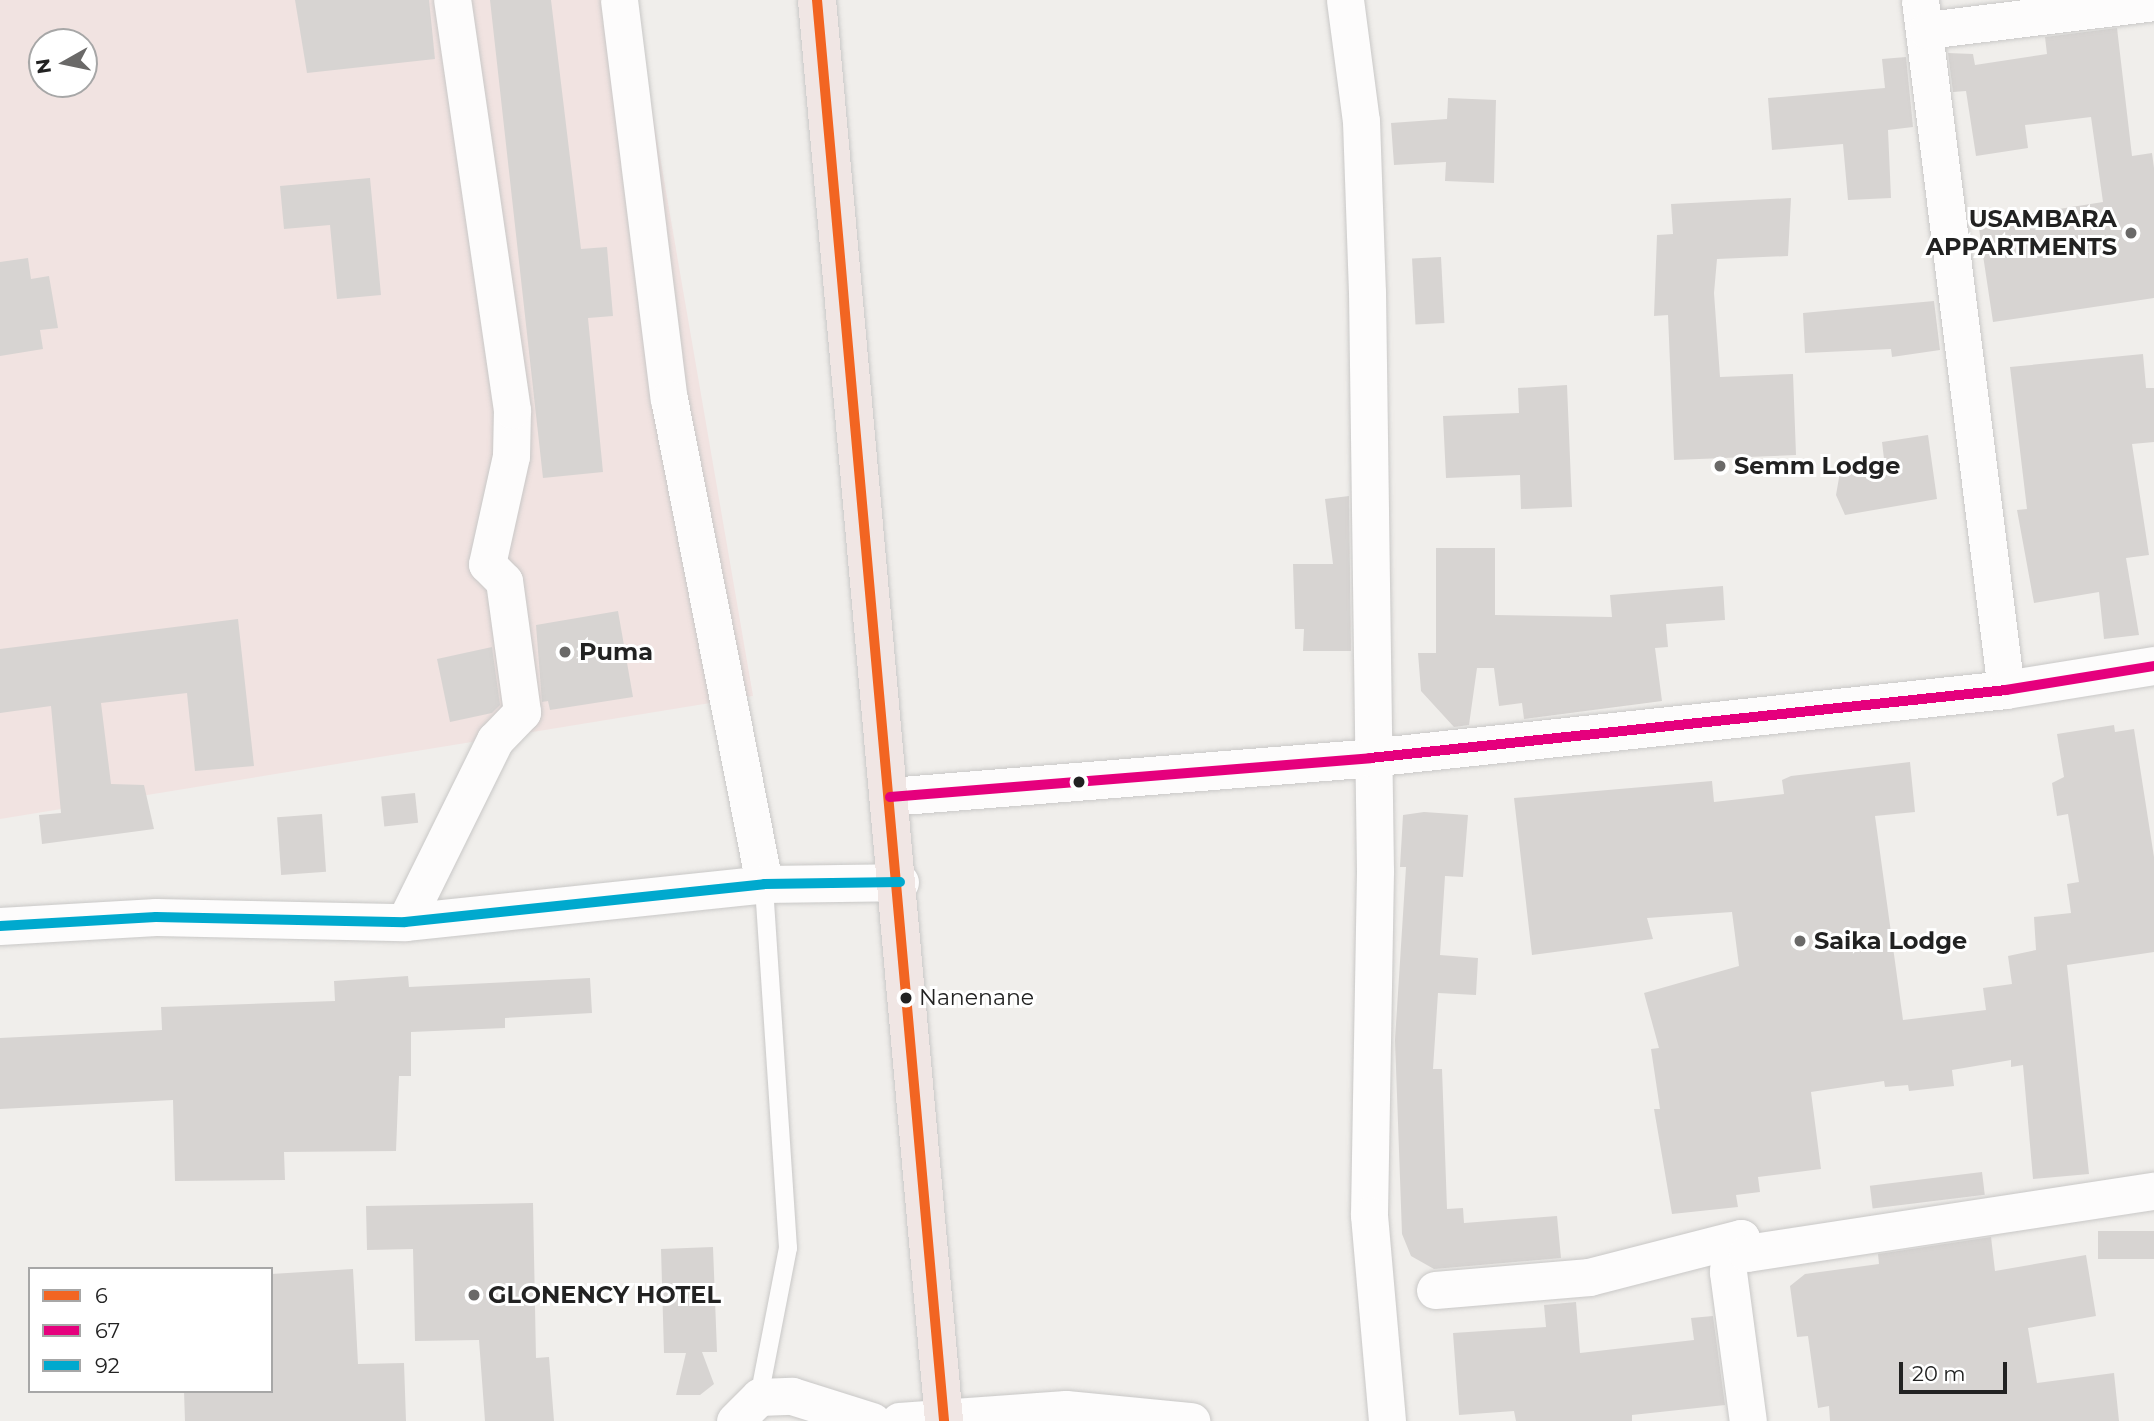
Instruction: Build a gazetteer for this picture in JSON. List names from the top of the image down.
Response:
{
  "places": [
    "USAMBARA APPARTMENTS",
    "Semm Lodge",
    "Puma",
    "Saika Lodge",
    "Nanenane",
    "GLONENCY HOTEL"
  ],
  "lines": ["transit line 6", "transit line 67", "transit line 92"],
  "legend": ["6", "67", "92"],
  "scale_bar": "20 m",
  "north": "left"
}
